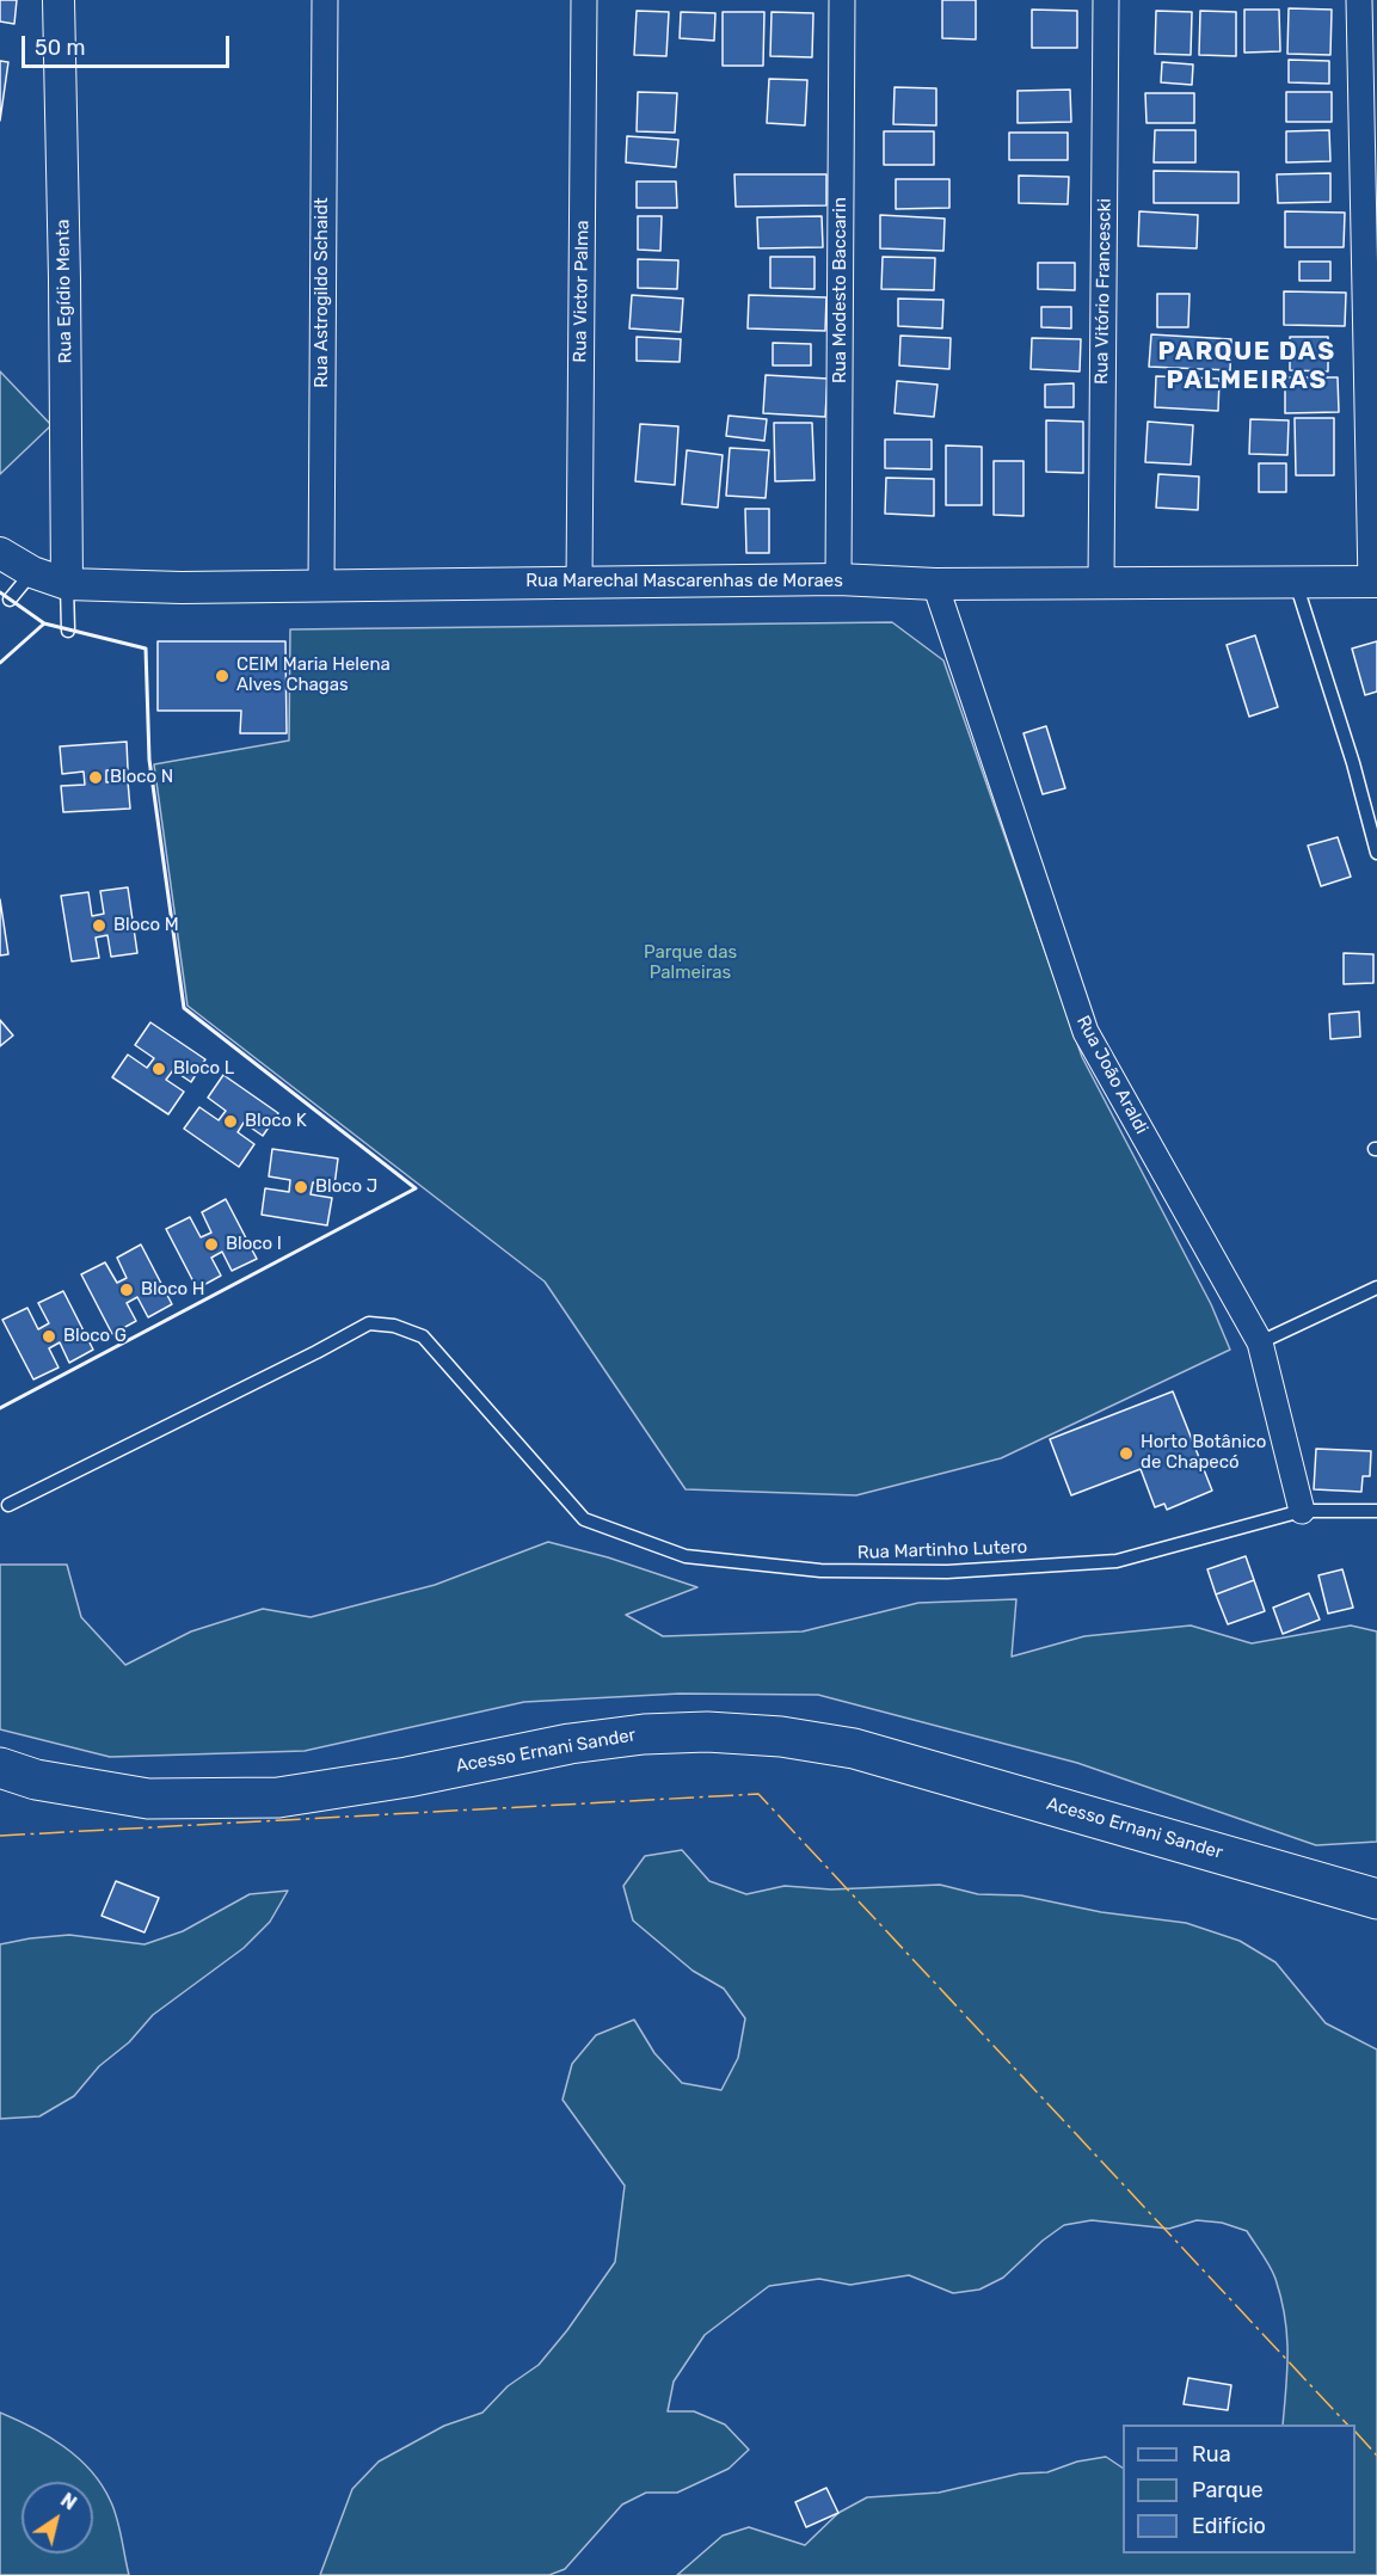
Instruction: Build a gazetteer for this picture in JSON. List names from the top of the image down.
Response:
{
  "streets": {
    "highway": ["Acesso Ernani Sander"],
    "street": [
      "Rua Modesto Baccarin",
      "Rua Egídio Menta",
      "Rua Victor Palma",
      "Rua Vitório Francescki",
      "Rua Astrogildo Schaidt",
      "Rua Marechal Mascarenhas de Moraes",
      "Rua João Araldi"
    ],
    "lane": ["Rua Martinho Lutero"]
  },
  "crossings": [
    ["Rua Modesto Baccarin", "Rua Marechal Mascarenhas de Moraes"],
    ["Rua Egídio Menta", "Rua Marechal Mascarenhas de Moraes"],
    ["Rua Victor Palma", "Rua Marechal Mascarenhas de Moraes"],
    ["Rua Vitório Francescki", "Rua Marechal Mascarenhas de Moraes"],
    ["Rua Astrogildo Schaidt", "Rua Marechal Mascarenhas de Moraes"],
    ["Rua Marechal Mascarenhas de Moraes", "Rua João Araldi"],
    ["Rua João Araldi", "Rua Martinho Lutero"]
  ],
  "districts": ["PARQUE DAS PALMEIRAS"],
  "parks": ["Parque das Palmeiras"],
  "places": [
    "CEIM Maria Helena Alves Chagas",
    "Bloco N",
    "Bloco M",
    "Bloco L",
    "Bloco K",
    "Bloco J",
    "Bloco I",
    "Bloco H",
    "Bloco G",
    "Horto Botânico de Chapecó"
  ],
  "legend": ["Rua", "Parque", "Edifício"],
  "scale_bar": "50 m",
  "north": "top right"
}
